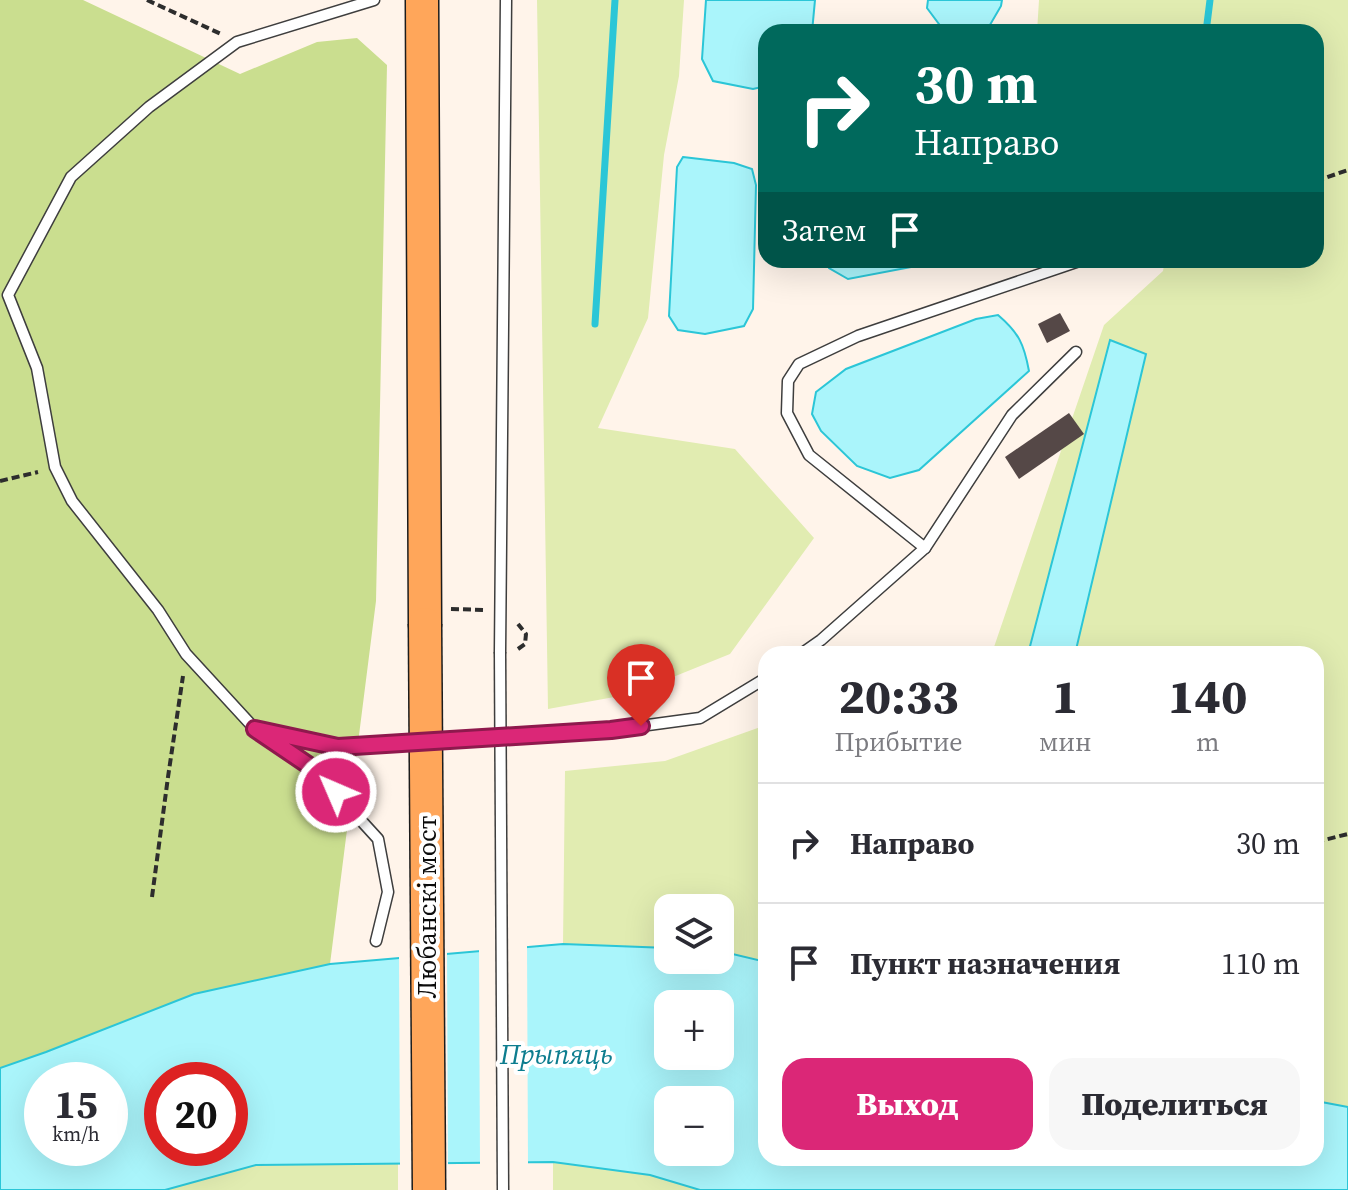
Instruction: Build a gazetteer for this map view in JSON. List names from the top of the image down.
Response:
{
  "streets": {
    "main road": ["Любанскі мост"]
  },
  "water": ["Прыпяць"],
  "page": {
    "turn": ["30 m", "Направо"],
    "then": "Затем",
    "eta": [
      "20:33",
      "Прибытие",
      "1",
      "мин",
      "140",
      "m"
    ],
    "list": [
      {
        "name": "Направо",
        "value": "30 m"
      },
      {
        "name": "Пункт назначения",
        "value": "110 m"
      }
    ],
    "map_buttons": ["+", "−"],
    "buttons": ["Выход", "Поделиться"],
    "speed": "15 km/h",
    "limit": "20"
  }
}
